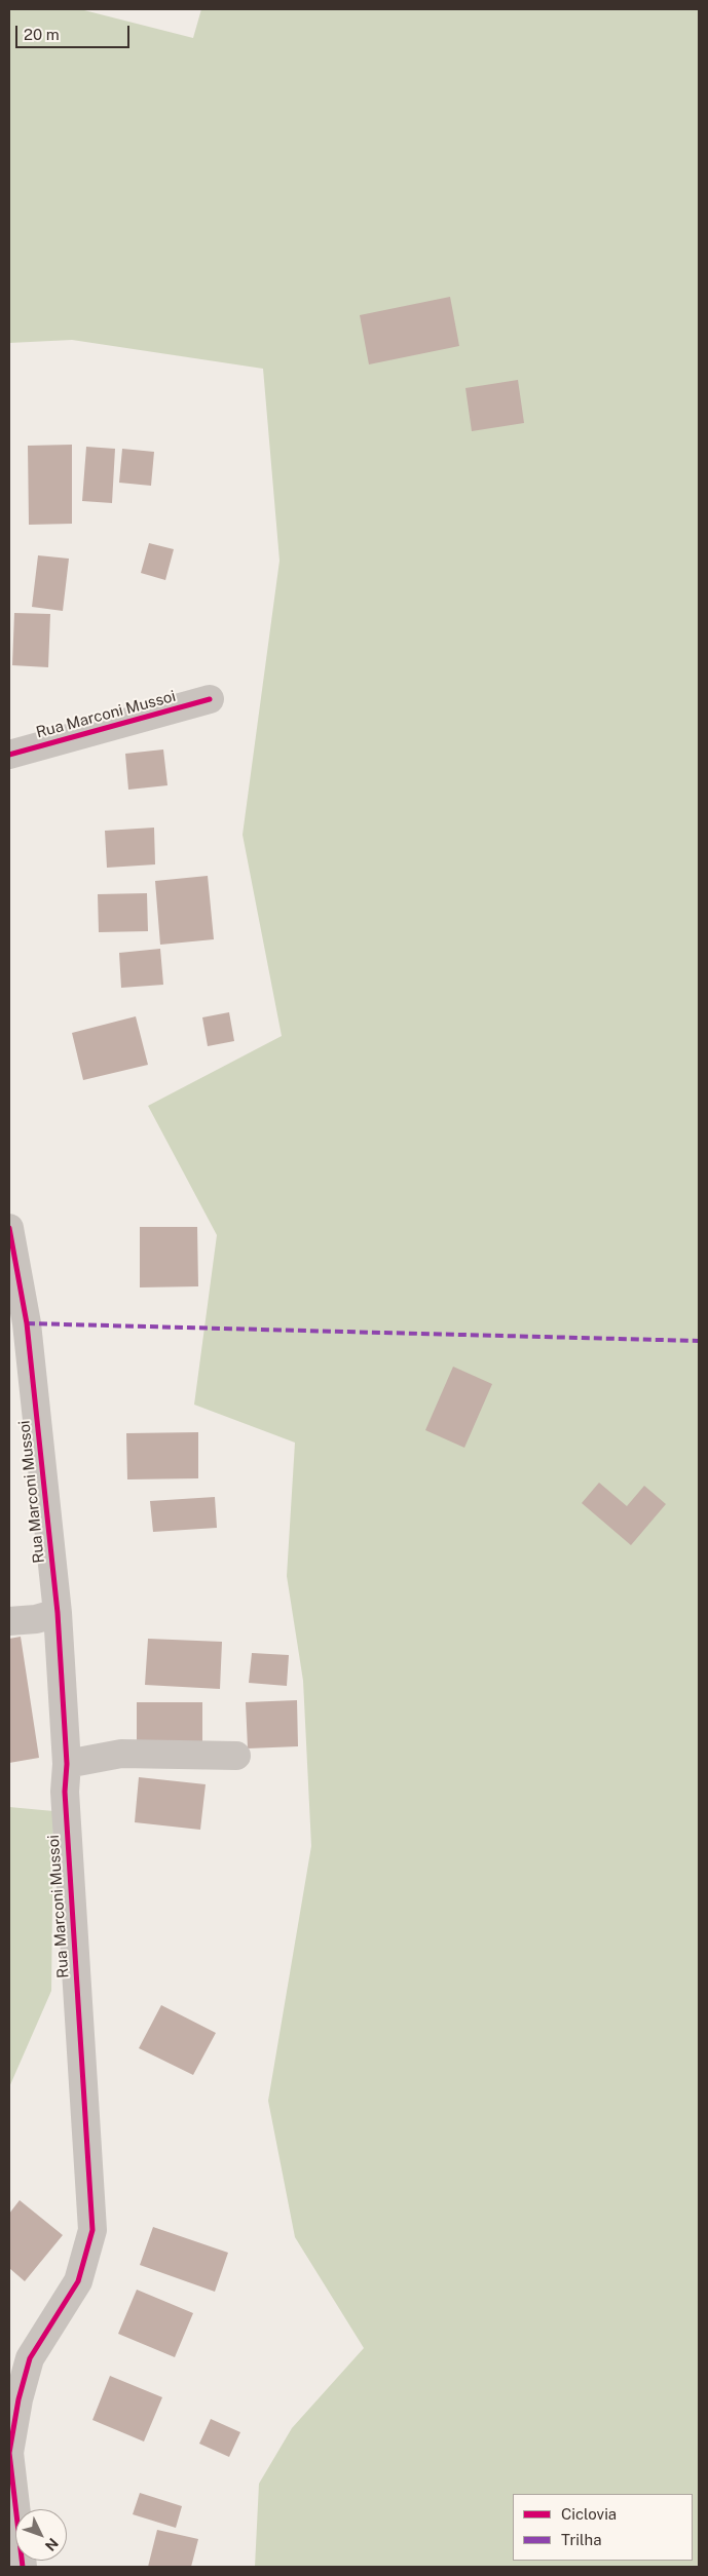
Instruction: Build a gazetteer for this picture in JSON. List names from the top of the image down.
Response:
{
  "streets": {
    "street": ["Rua Marconi Mussoi"]
  },
  "legend": ["Ciclovia", "Trilha"],
  "scale_bar": "20 m",
  "north": "bottom right"
}
